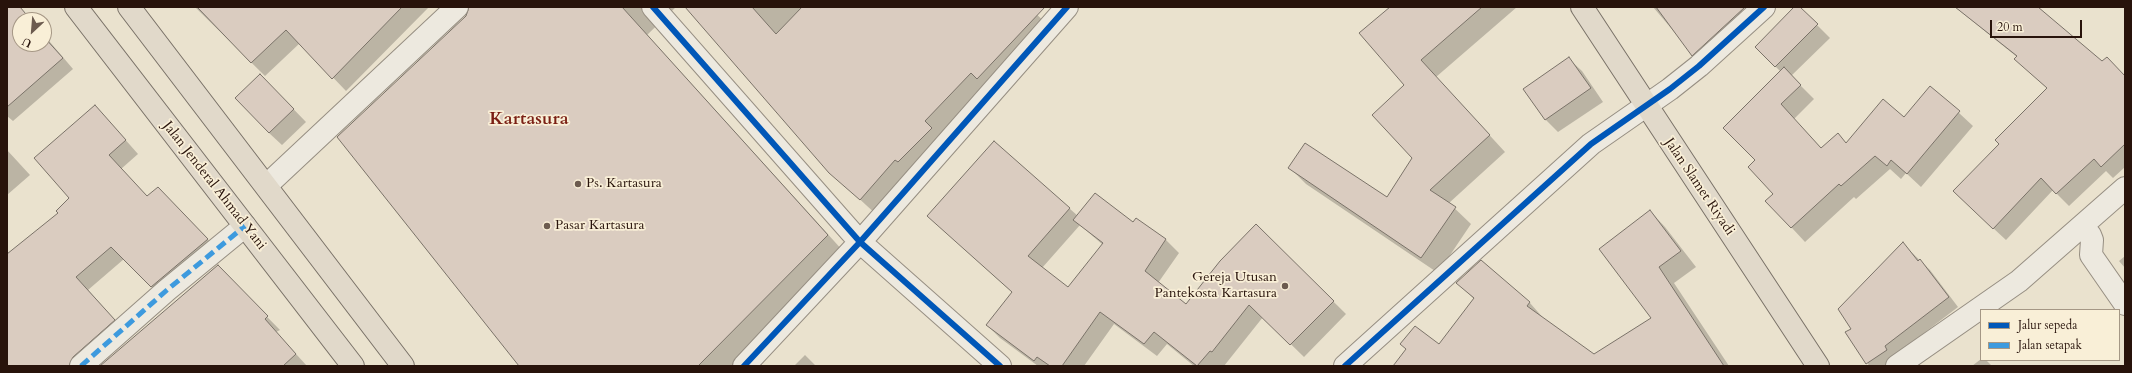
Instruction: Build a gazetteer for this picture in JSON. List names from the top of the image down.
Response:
{
  "streets": {
    "main road": ["Jalan Jenderal Ahmad Yani", "Jalan Slamet Riyadi"]
  },
  "districts": ["Kartasura"],
  "places": ["Ps. Kartasura", "Pasar Kartasura", "Gereja Utusan Pantekosta Kartasura"],
  "legend": ["Jalur sepeda", "Jalan setapak"],
  "scale_bar": "20 m",
  "north": "bottom left"
}
